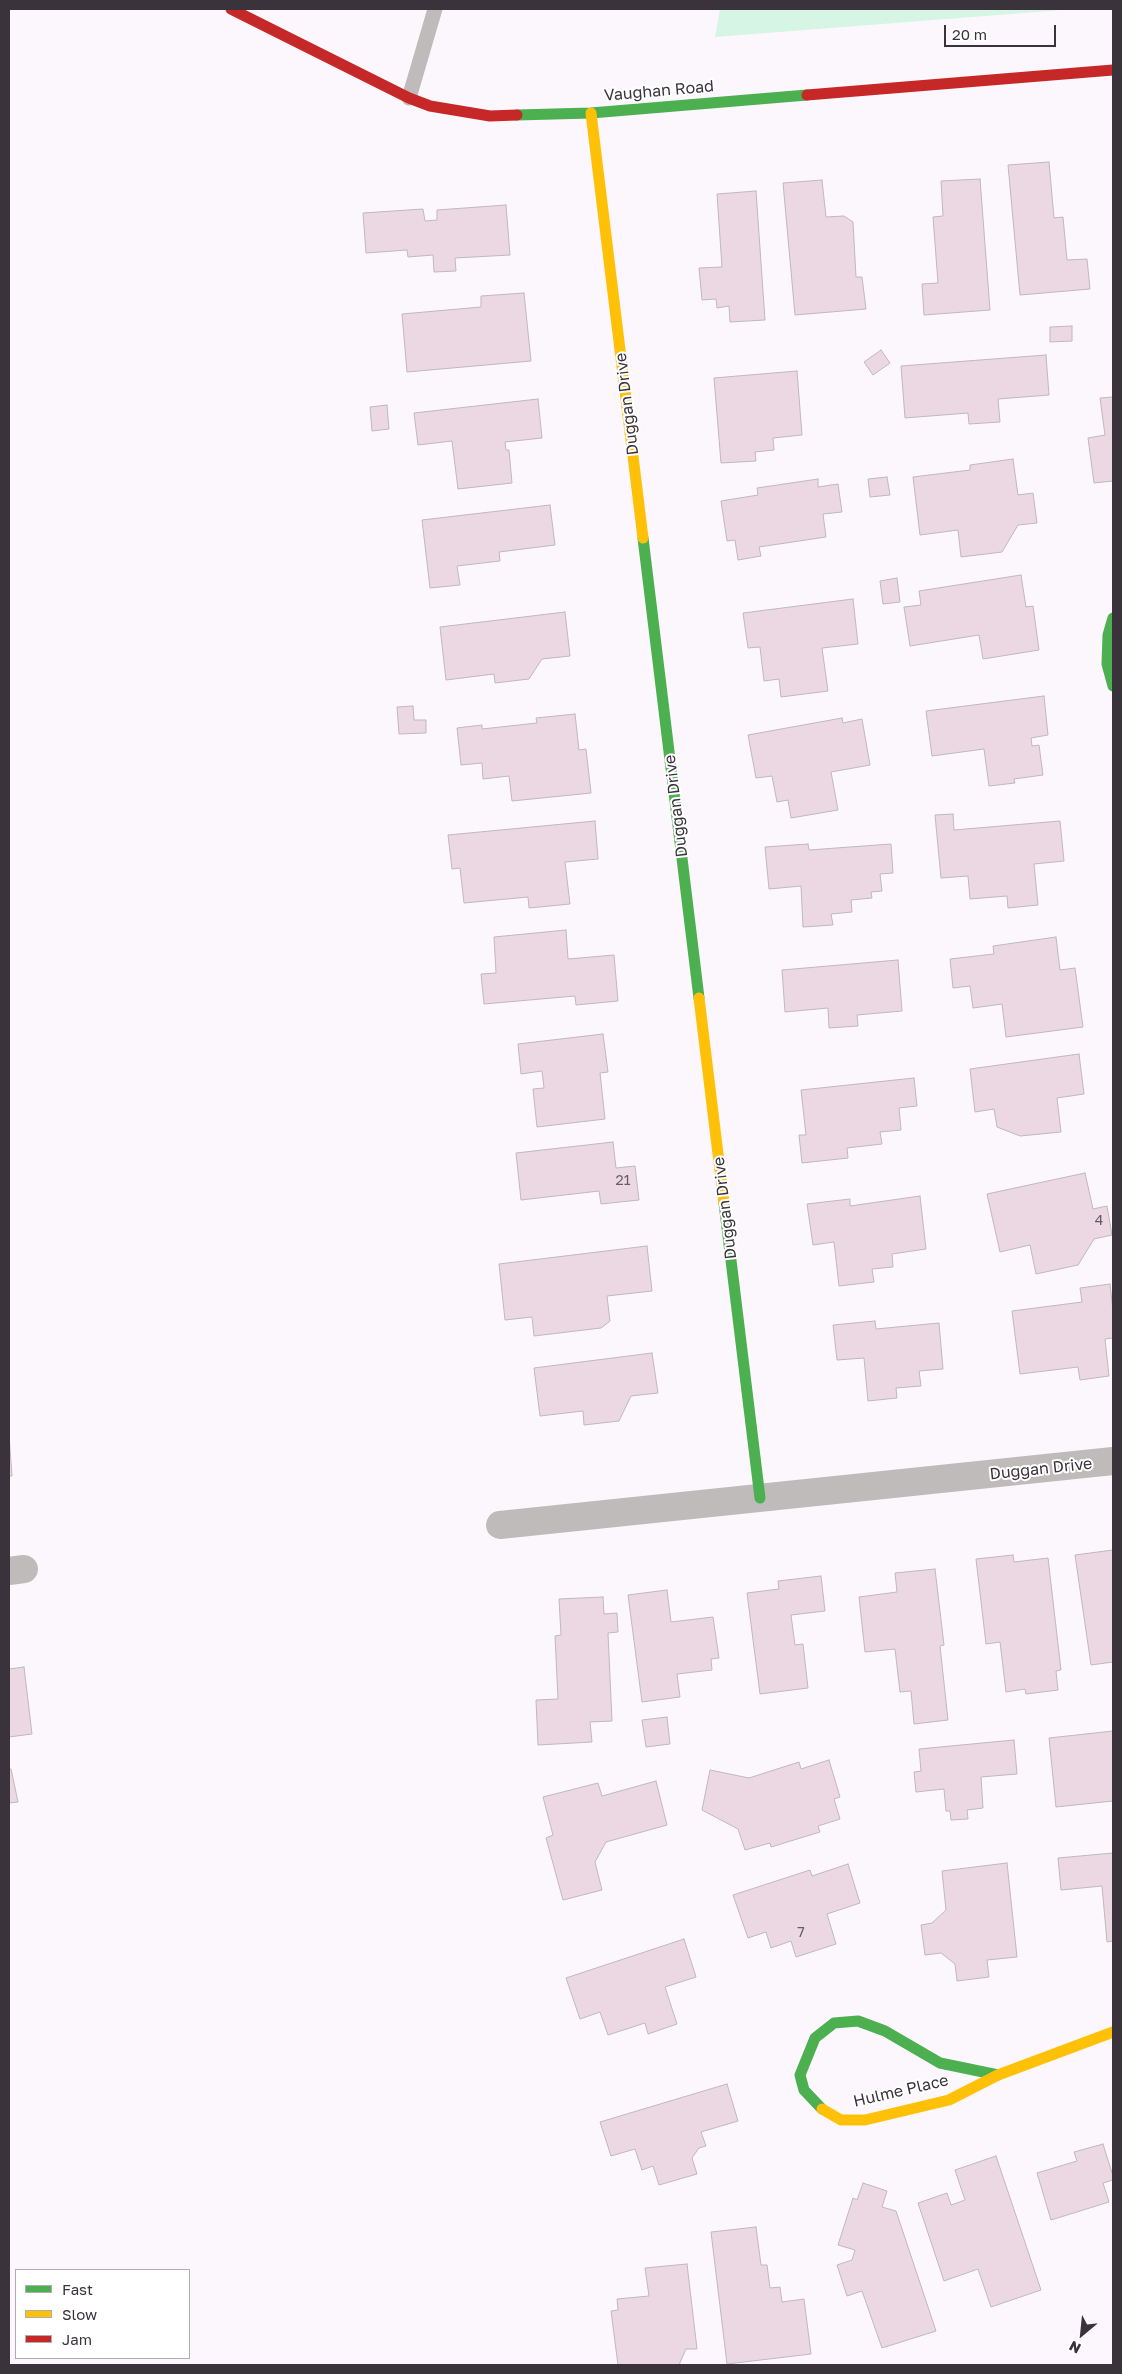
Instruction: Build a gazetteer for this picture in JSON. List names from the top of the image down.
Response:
{
  "streets": {
    "street": ["Vaughan Road", "Duggan Drive", "Hulme Place"]
  },
  "crossings": [
    ["Vaughan Road", "Duggan Drive"]
  ],
  "house_numbers": ["21", "4", "7"],
  "legend": ["Fast", "Slow", "Jam"],
  "scale_bar": "20 m",
  "north": "bottom left"
}
